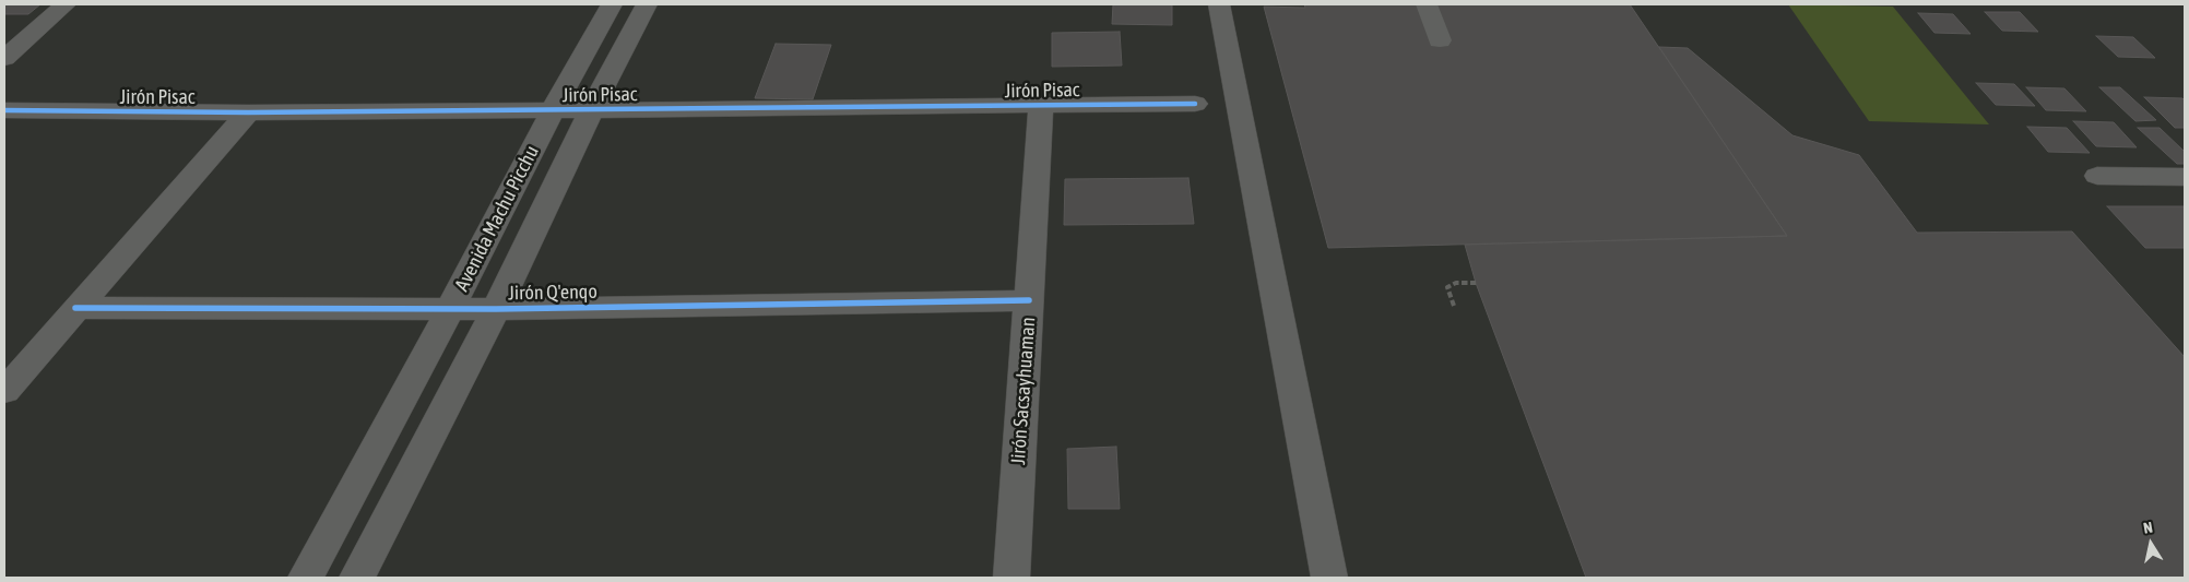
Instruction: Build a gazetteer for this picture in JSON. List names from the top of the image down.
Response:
{
  "streets": {
    "street": [
      "Jirón Pisac",
      "Avenida Machu Picchu",
      "Jirón Q'enqo",
      "Jirón Sacsayhuaman"
    ]
  },
  "crossings": [
    ["Jirón Pisac", "Avenida Machu Picchu"],
    ["Jirón Pisac", "Jirón Sacsayhuaman"],
    ["Avenida Machu Picchu", "Jirón Q'enqo"],
    ["Jirón Q'enqo", "Jirón Sacsayhuaman"]
  ],
  "north": "top"
}
